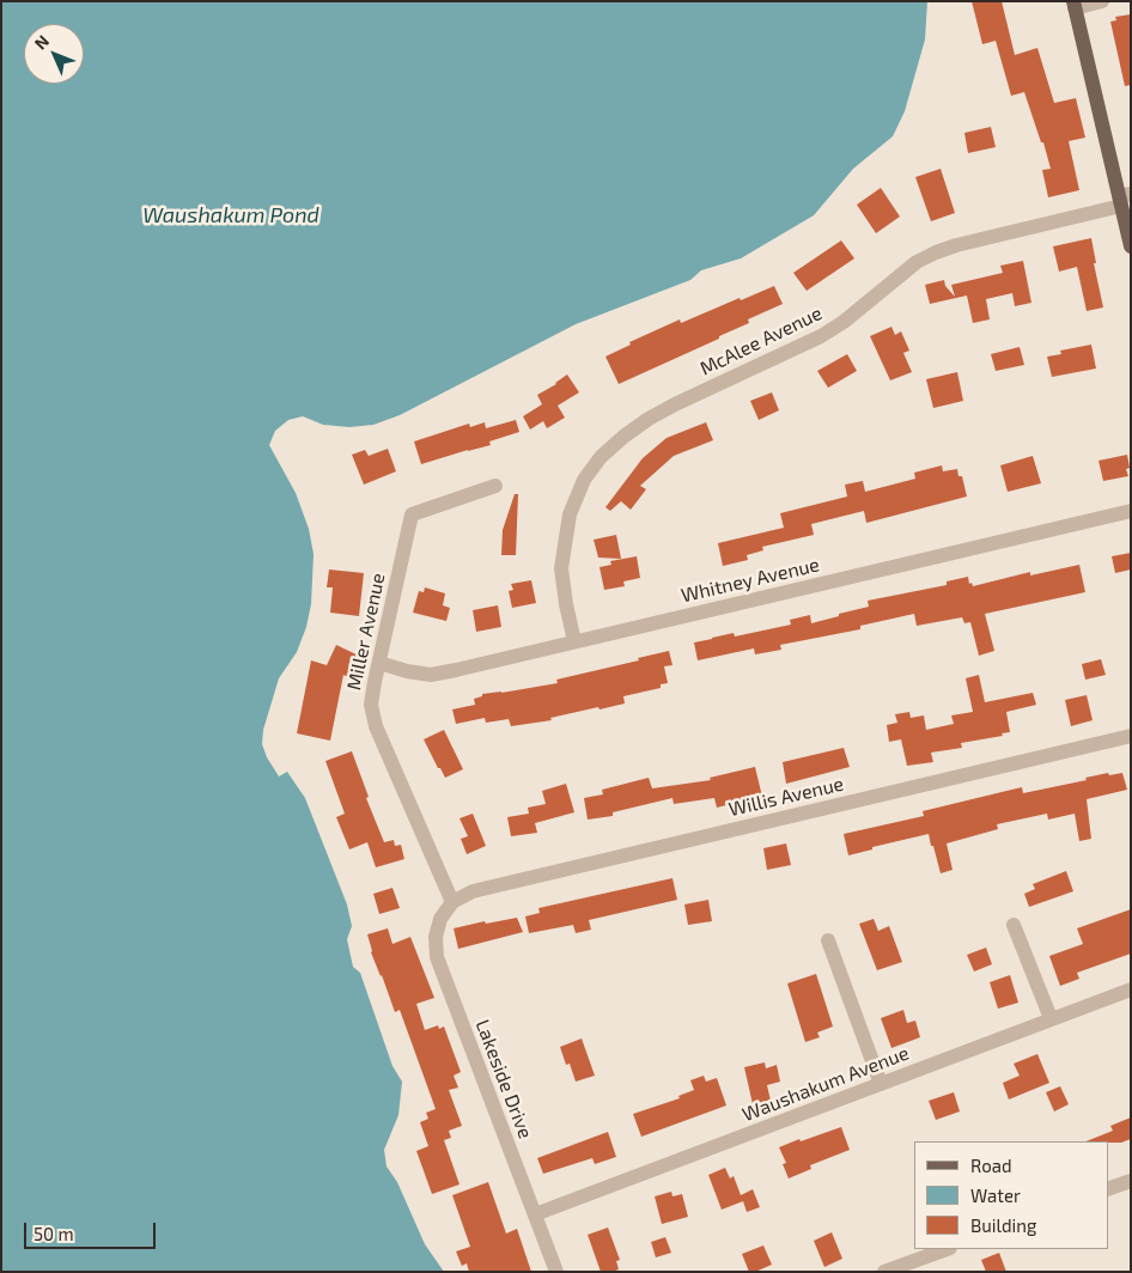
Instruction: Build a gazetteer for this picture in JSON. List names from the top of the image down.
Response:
{
  "streets": {
    "street": [
      "McAlee Avenue",
      "Whitney Avenue",
      "Miller Avenue",
      "Willis Avenue",
      "Lakeside Drive",
      "Waushakum Avenue"
    ]
  },
  "crossings": [
    ["McAlee Avenue", "Whitney Avenue"],
    ["Whitney Avenue", "Miller Avenue"],
    ["Miller Avenue", "Willis Avenue"],
    ["Miller Avenue", "Lakeside Drive"],
    ["Willis Avenue", "Lakeside Drive"],
    ["Lakeside Drive", "Waushakum Avenue"]
  ],
  "water": ["Waushakum Pond"],
  "legend": ["Road", "Water", "Building"],
  "scale_bar": "50 m",
  "north": "top left"
}
